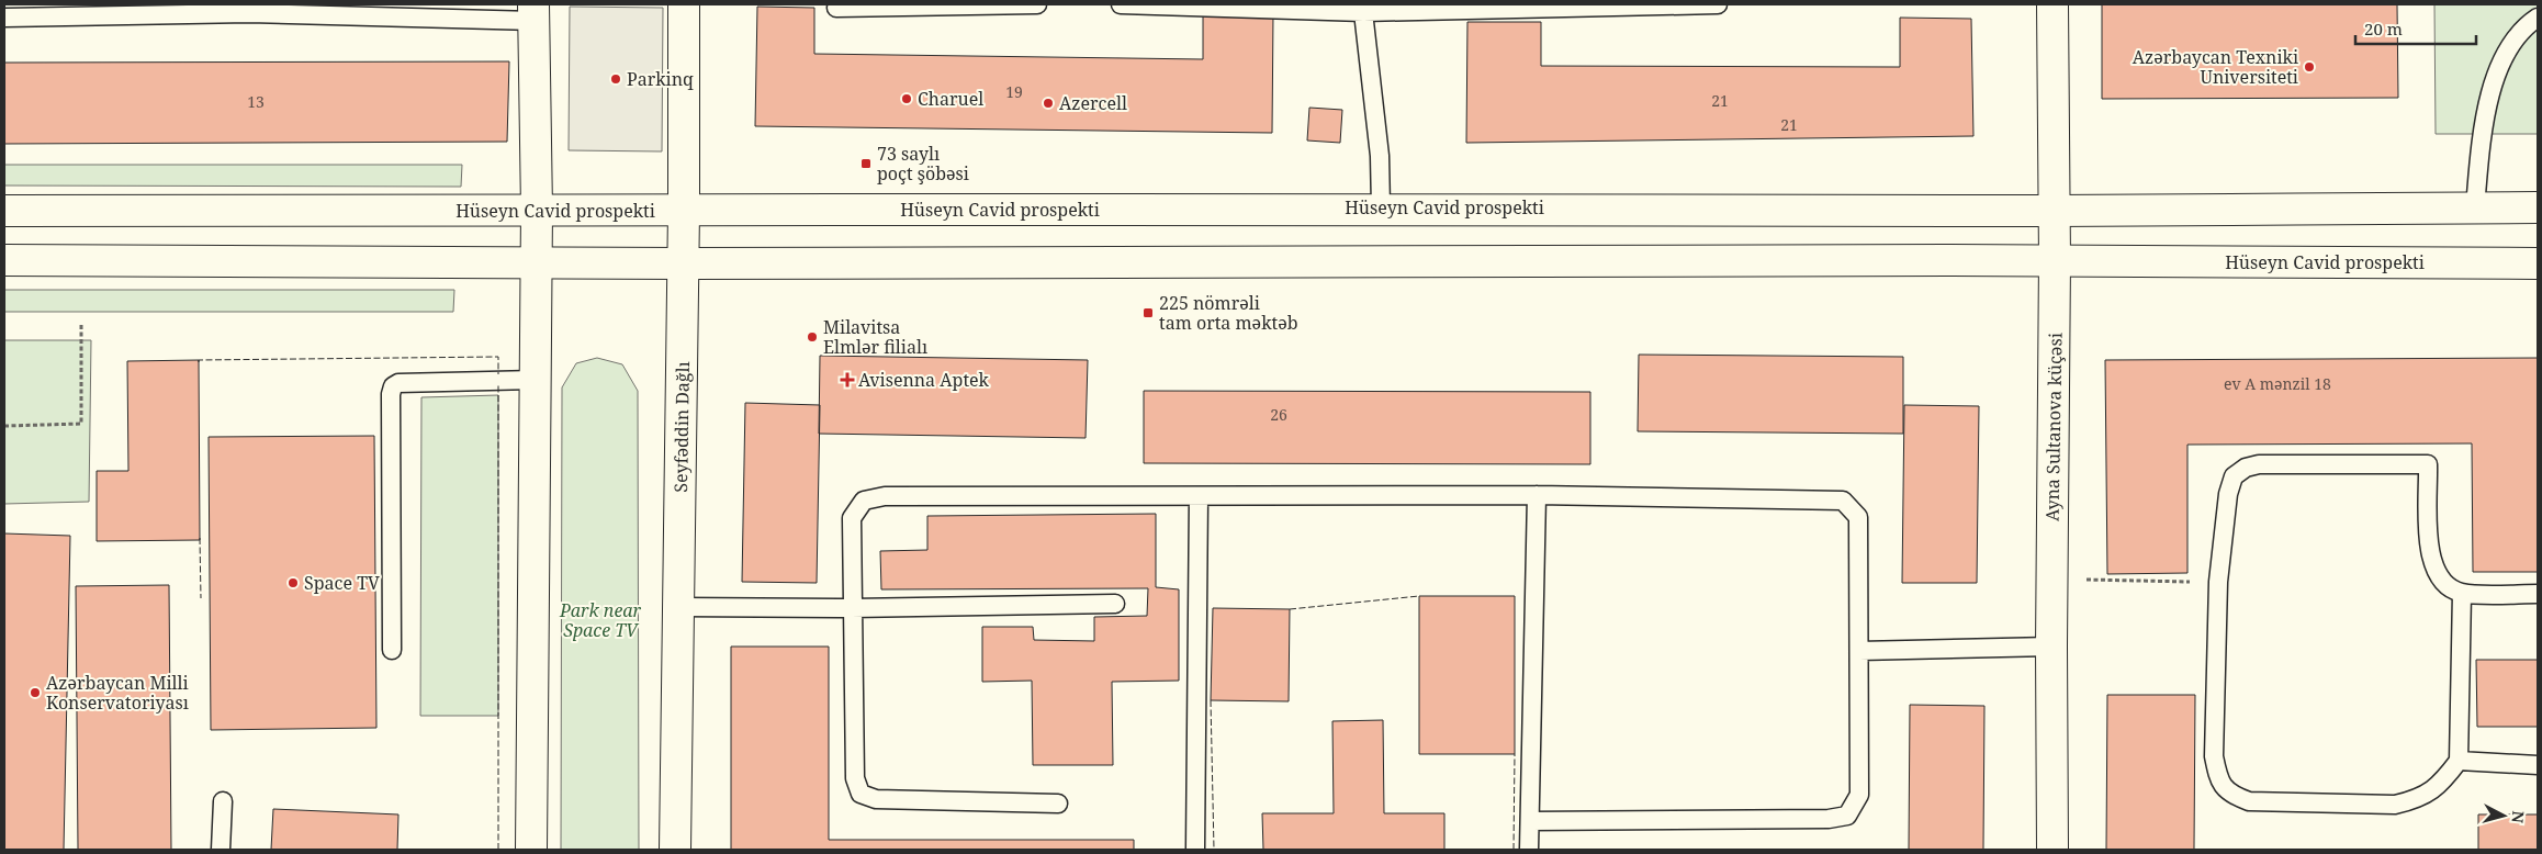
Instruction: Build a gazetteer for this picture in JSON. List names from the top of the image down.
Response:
{
  "streets": {
    "main road": ["Hüseyn Cavid prospekti", "Seyfəddin Dağlı", "Ayna Sultanova küçəsi"]
  },
  "crossings": [
    ["Hüseyn Cavid prospekti", "Seyfəddin Dağlı"],
    ["Hüseyn Cavid prospekti", "Ayna Sultanova küçəsi"]
  ],
  "parks": ["Park near Space TV"],
  "places": {
    "other": [
      "Azərbaycan Texniki Universiteti",
      "Parkinq",
      "Charuel",
      "Azercell",
      "Milavitsa Elmlər filialı",
      "Space TV",
      "Azərbaycan Milli Konservatoriyası"
    ],
    "transit": ["73 saylı poçt şöbəsi", "225 nömrəli tam orta məktəb"],
    "health": ["Avisenna Aptek"]
  },
  "house_numbers": [
    "19",
    "21",
    "13",
    "21",
    "ev A mənzil 18",
    "26"
  ],
  "scale_bar": "20 m",
  "north": "right"
}
